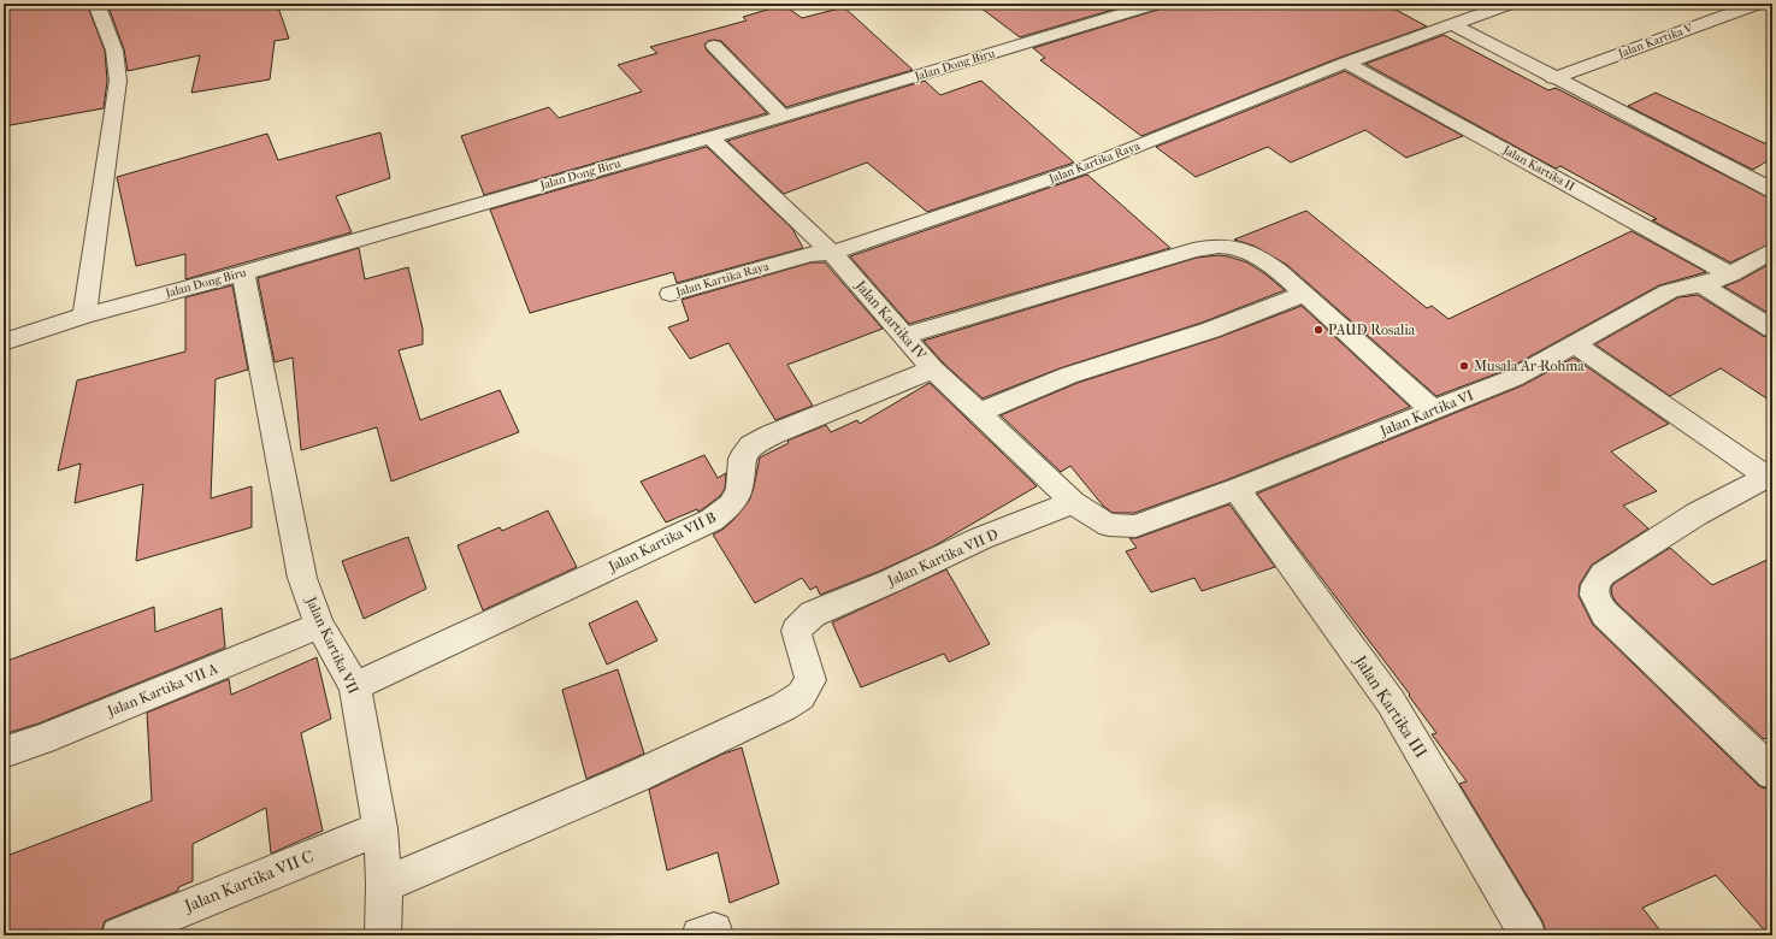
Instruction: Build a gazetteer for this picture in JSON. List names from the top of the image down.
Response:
{
  "streets": {
    "street": [
      "Jalan Kartika V",
      "Jalan Dong Biru",
      "Jalan Kartika Raya",
      "Jalan Kartika II",
      "Jalan Kartika IV",
      "Jalan Kartika VI",
      "Jalan Kartika VII B",
      "Jalan Kartika VII D",
      "Jalan Kartika VII",
      "Jalan Kartika VII A",
      "Jalan Kartika III",
      "Jalan Kartika VII C"
    ]
  },
  "crossings": [
    ["Jalan Dong Biru", "Jalan Kartika IV"],
    ["Jalan Dong Biru", "Jalan Kartika VII"],
    ["Jalan Kartika Raya", "Jalan Kartika II"],
    ["Jalan Kartika Raya", "Jalan Kartika IV"],
    ["Jalan Kartika II", "Jalan Kartika VI"],
    ["Jalan Kartika IV", "Jalan Kartika VI"],
    ["Jalan Kartika IV", "Jalan Kartika VII B"],
    ["Jalan Kartika IV", "Jalan Kartika VII D"],
    ["Jalan Kartika VI", "Jalan Kartika VII D"],
    ["Jalan Kartika VI", "Jalan Kartika III"],
    ["Jalan Kartika VII B", "Jalan Kartika VII"],
    ["Jalan Kartika VII D", "Jalan Kartika VII"],
    ["Jalan Kartika VII", "Jalan Kartika VII A"],
    ["Jalan Kartika VII", "Jalan Kartika VII C"]
  ],
  "places": ["PAUD Rosalia", "Musala Ar-Rohma"]
}
